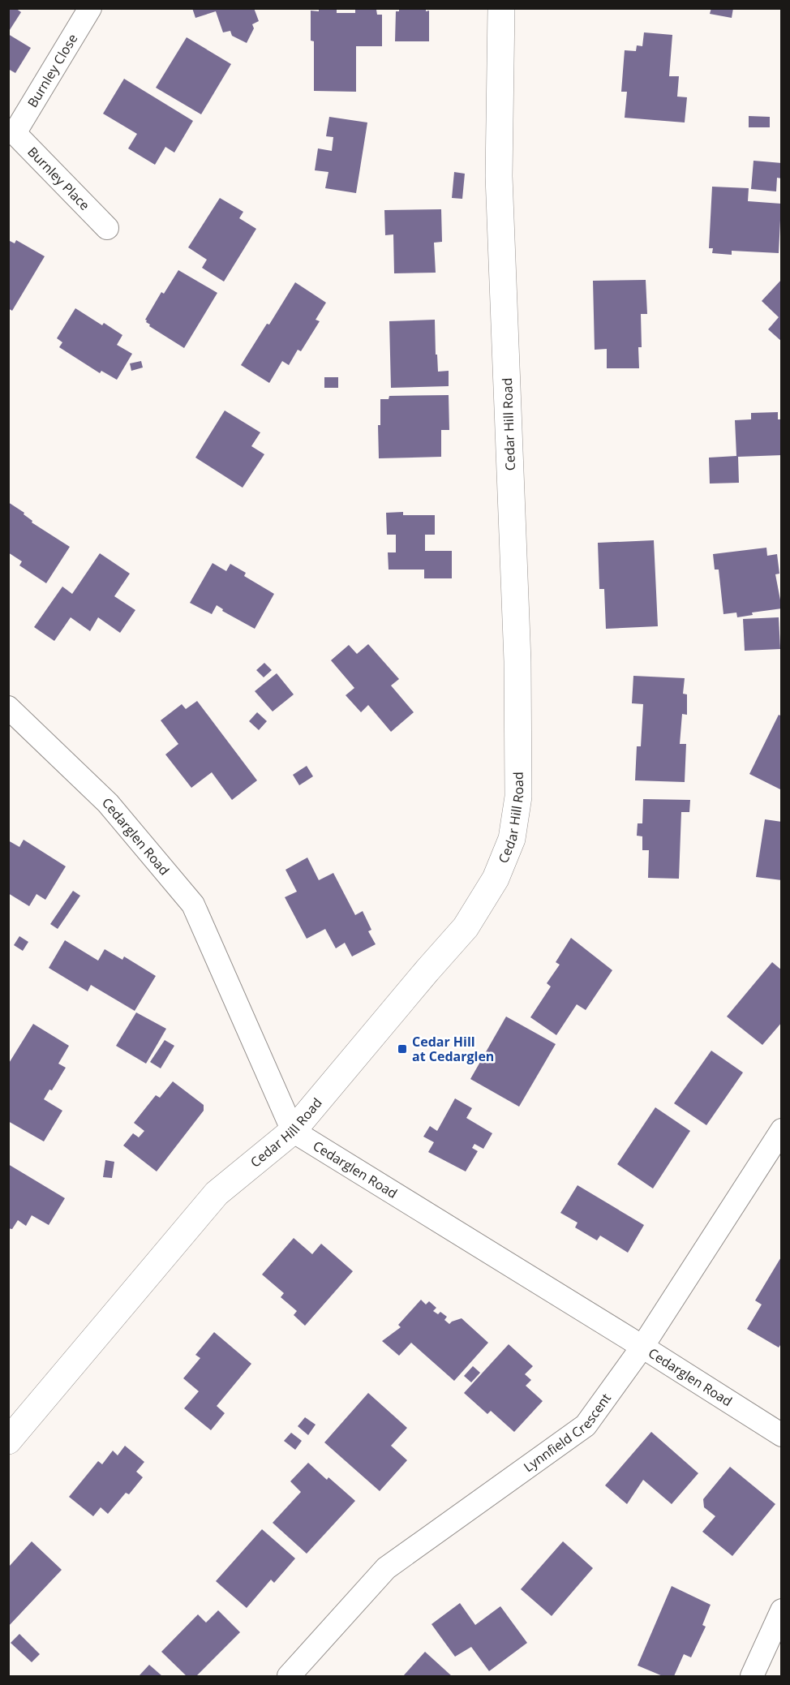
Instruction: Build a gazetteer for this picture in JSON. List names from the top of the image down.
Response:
{
  "streets": {
    "street": [
      "Burnley Close",
      "Burnley Place",
      "Cedar Hill Road",
      "Cedarglen Road",
      "Lynnfield Crescent"
    ]
  },
  "crossings": [
    ["Burnley Close", "Burnley Place"],
    ["Cedar Hill Road", "Cedarglen Road"],
    ["Cedarglen Road", "Lynnfield Crescent"]
  ],
  "places": {
    "transit": ["Cedar Hill at Cedarglen"]
  }
}
